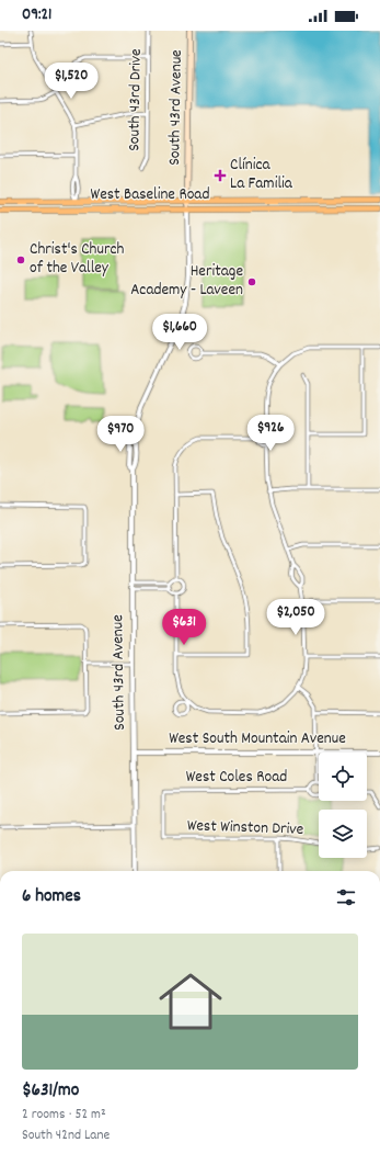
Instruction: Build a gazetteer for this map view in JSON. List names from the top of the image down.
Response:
{
  "streets": {
    "main road": ["South 43rd Avenue", "West Baseline Road"],
    "street": [
      "South 43rd Drive",
      "West South Mountain Avenue",
      "West Coles Road",
      "West Winston Drive"
    ]
  },
  "crossings": [
    ["South 43rd Avenue", "West Baseline Road"],
    ["South 43rd Avenue", "West South Mountain Avenue"],
    ["West Coles Road", "West Winston Drive"]
  ],
  "places": {
    "health": ["Clínica La Familia"],
    "other": ["Christ's Church of the Valley", "Heritage Academy - Laveen"]
  },
  "page": {
    "status": "09:21",
    "price": [
      "$1,520",
      "$1,660",
      "$926",
      "$970",
      "$2,050",
      "$631"
    ],
    "heading": "6 homes",
    "list": [
      {
        "name": "$631/mo",
        "note": "2 rooms · 52 m² · South 42nd Lane"
      }
    ]
  }
}
